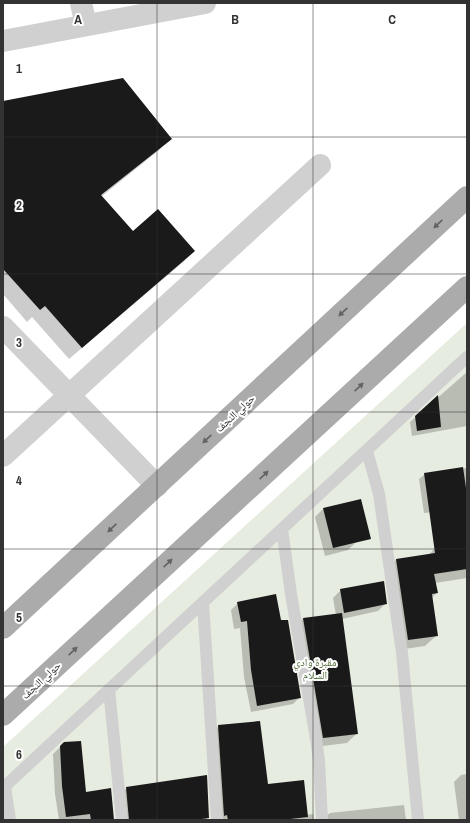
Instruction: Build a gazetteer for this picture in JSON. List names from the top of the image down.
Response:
{
  "streets": {
    "main road": ["حولي النجف"]
  },
  "parks": ["مقبرة وادي السلام"],
  "grid": {
    "columns": ["A", "B", "C"],
    "rows": [
      "1",
      "2",
      "3",
      "4",
      "5",
      "6"
    ]
  }
}
